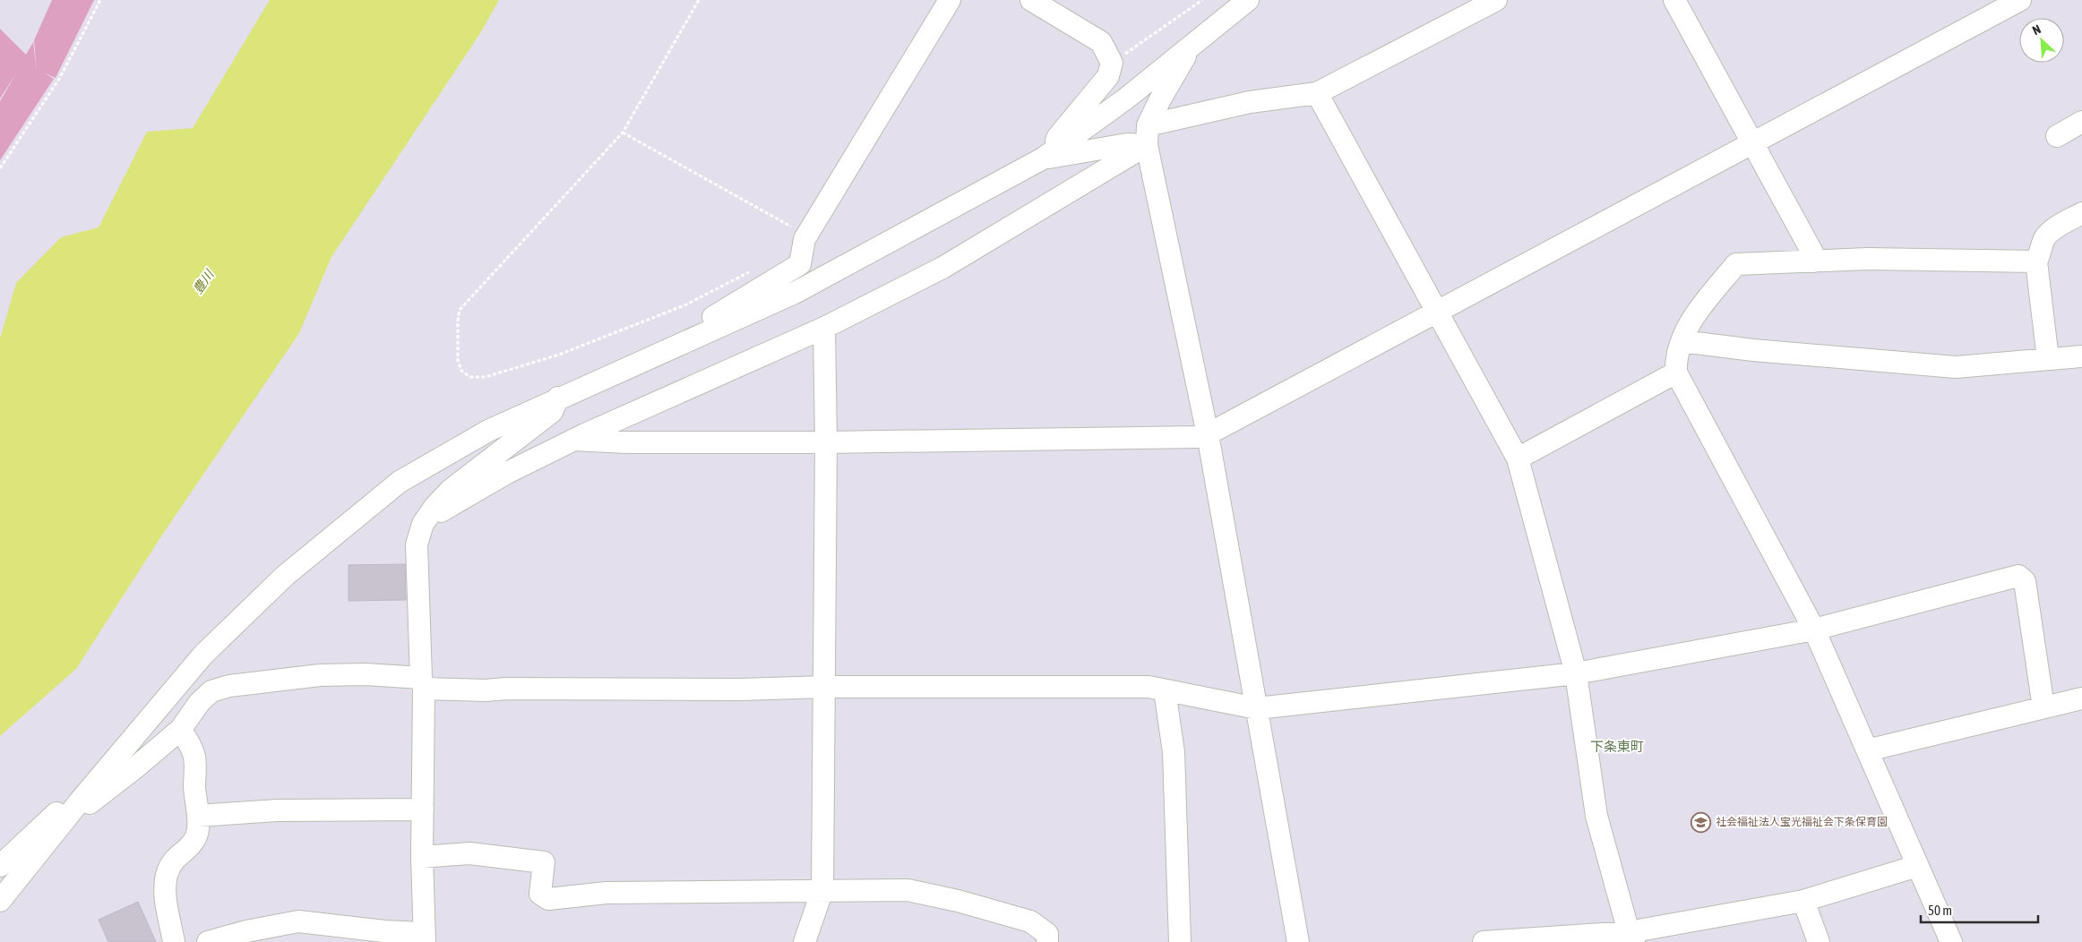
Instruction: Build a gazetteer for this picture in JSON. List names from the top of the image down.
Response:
{
  "districts": ["下条東町"],
  "water": ["豊川"],
  "places": {
    "school or university": ["社会福祉法人宝光福祉会下条保育園"]
  },
  "scale_bar": "50 m",
  "north": "top left"
}
